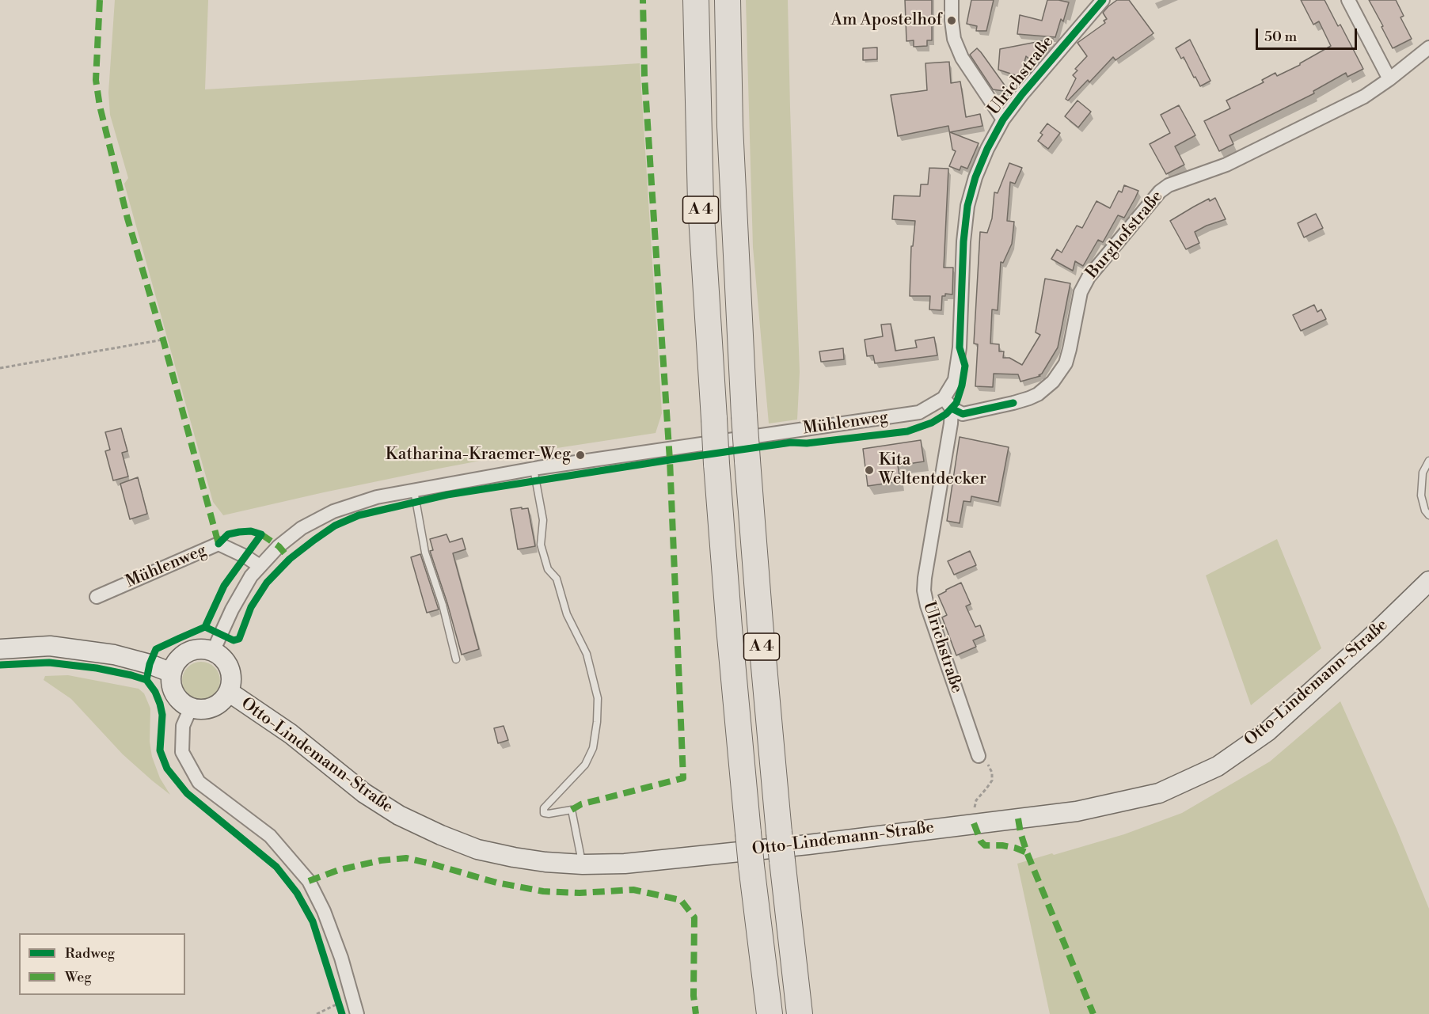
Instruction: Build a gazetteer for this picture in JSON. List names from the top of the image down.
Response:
{
  "streets": {
    "highway": ["A 4"],
    "street": [
      "Ulrichstraße",
      "Burghofstraße",
      "Mühlenweg",
      "Otto-Lindemann-Straße"
    ]
  },
  "crossings": [
    ["Ulrichstraße", "Burghofstraße"],
    ["Ulrichstraße", "Mühlenweg"],
    ["Burghofstraße", "Mühlenweg"],
    ["Mühlenweg", "Otto-Lindemann-Straße"]
  ],
  "places": ["Am Apostelhof", "Katharina-Kraemer-Weg", "Kita Weltentdecker"],
  "legend": ["Radweg", "Weg"],
  "scale_bar": "50 m"
}
